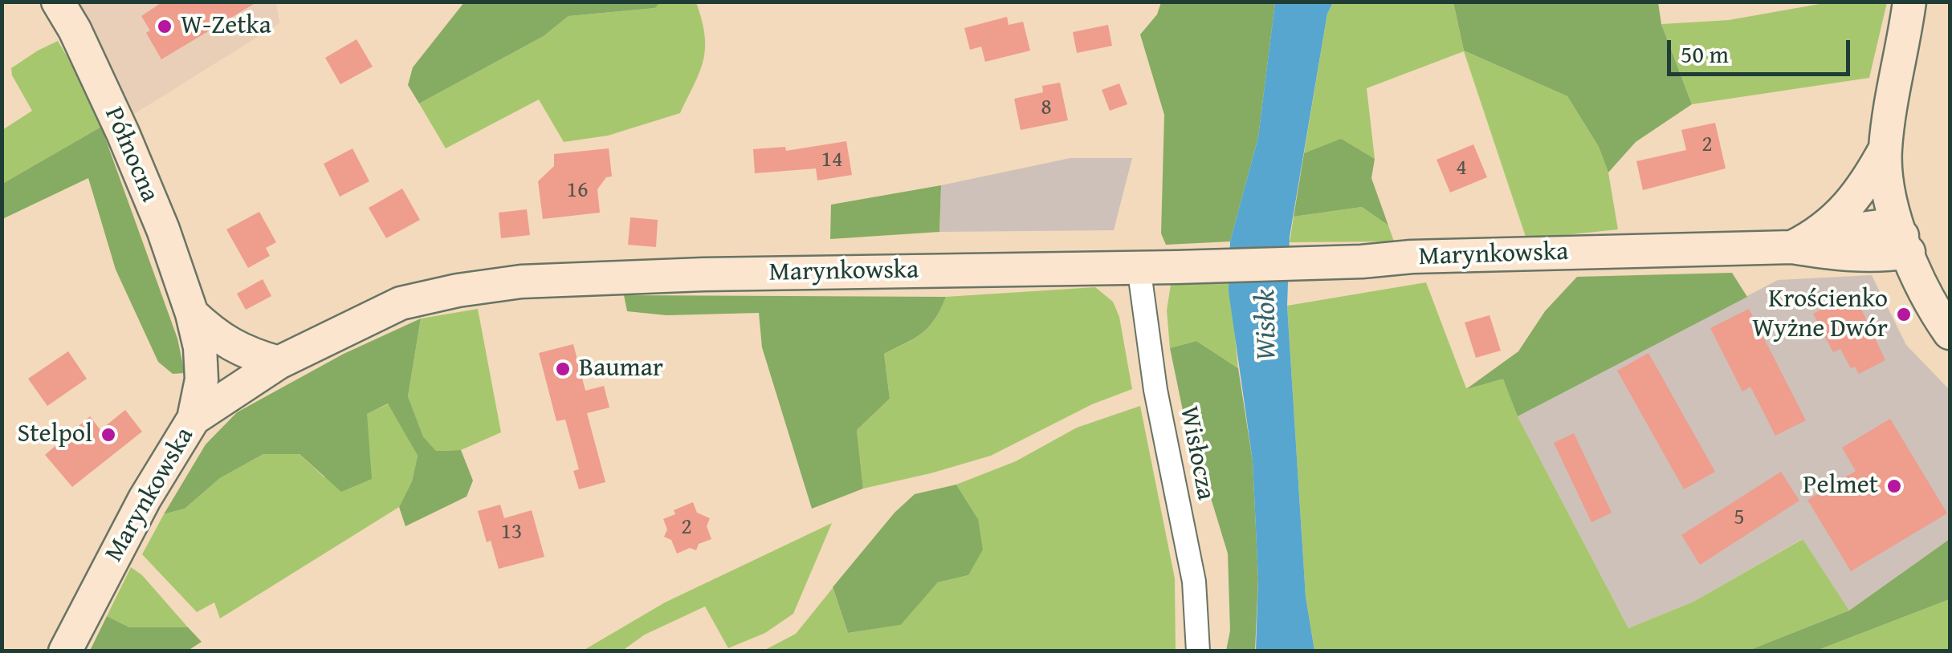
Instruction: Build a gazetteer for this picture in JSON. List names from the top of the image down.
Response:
{
  "streets": {
    "street": ["Północna", "Marynkowska", "Wisłocza"]
  },
  "crossings": [
    ["Północna", "Marynkowska"],
    ["Marynkowska", "Wisłocza"]
  ],
  "water": ["Wisłok"],
  "places": [
    "W-Zetka",
    "Krościenko Wyżne Dwór",
    "Baumar",
    "Stelpol",
    "Pelmet"
  ],
  "house_numbers": [
    "8",
    "2",
    "14",
    "4",
    "16",
    "5",
    "2",
    "13"
  ],
  "scale_bar": "50 m"
}
